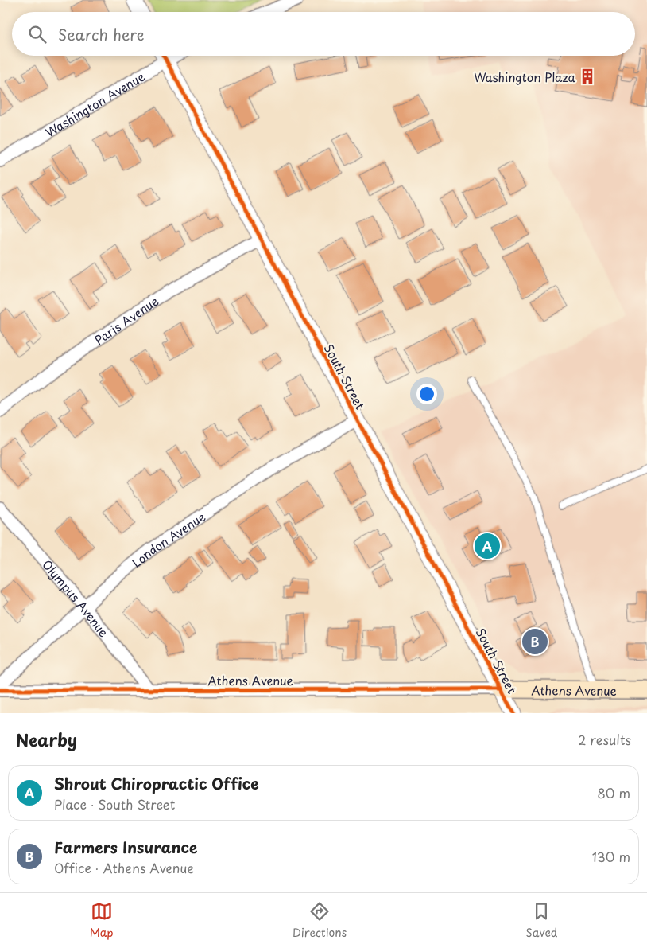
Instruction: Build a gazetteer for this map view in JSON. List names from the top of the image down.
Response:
{
  "streets": {
    "main road": ["Athens Avenue"],
    "street": [
      "Washington Avenue",
      "Paris Avenue",
      "South Street",
      "London Avenue",
      "Olympus Avenue"
    ]
  },
  "crossings": [
    ["Paris Avenue", "South Street"],
    ["South Street", "London Avenue"],
    ["South Street", "Athens Avenue"],
    ["London Avenue", "Olympus Avenue"],
    ["Olympus Avenue", "Athens Avenue"]
  ],
  "places": {
    "building": ["Washington Plaza"]
  },
  "page": {
    "search": "Search here",
    "pins": ["A", "B"],
    "heading": ["Nearby", "2 results"],
    "list": [
      {
        "mark": "A",
        "name": "Shrout Chiropractic Office",
        "note": "Place · South Street",
        "value": "80 m"
      },
      {
        "mark": "B",
        "name": "Farmers Insurance",
        "note": "Office · Athens Avenue",
        "value": "130 m"
      }
    ],
    "nav": ["Map", "Directions", "Saved"]
  }
}
